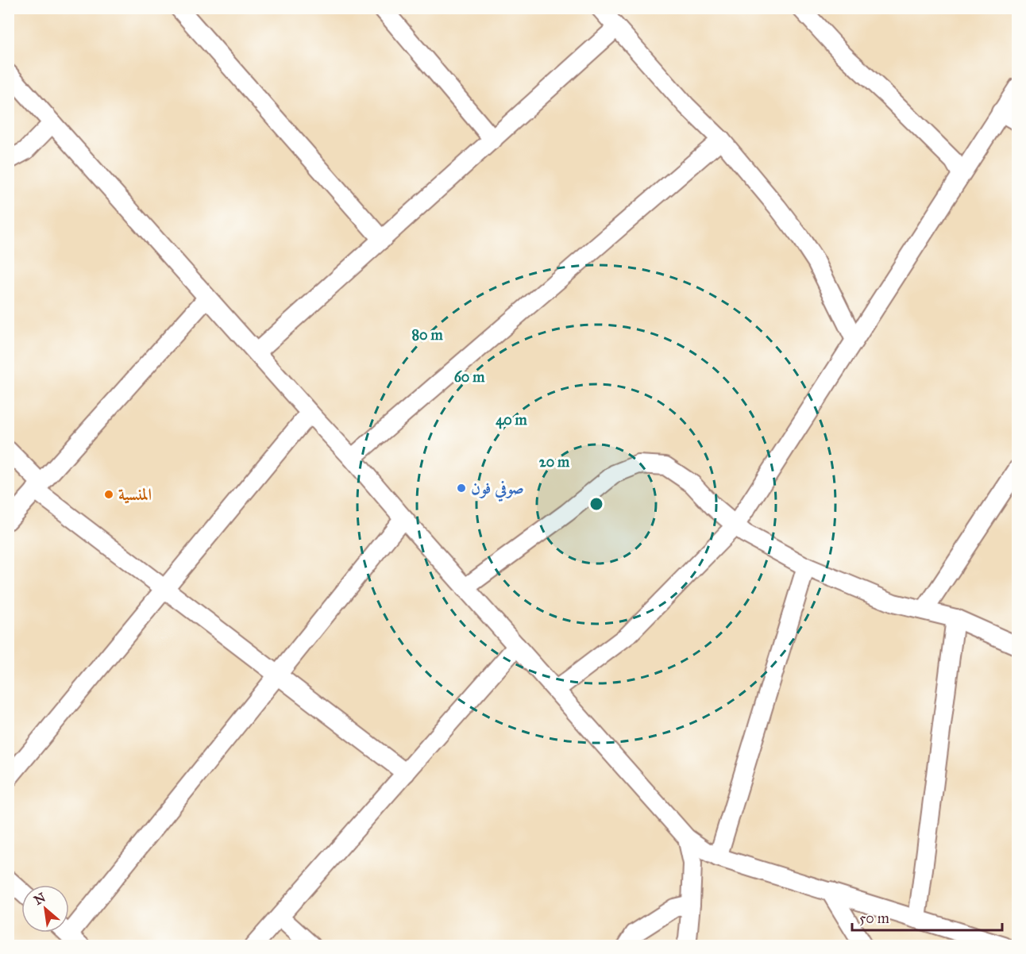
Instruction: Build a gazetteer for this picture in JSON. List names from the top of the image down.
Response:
{
  "places": ["صوفي فون", "المنسية"],
  "scale_bar": "50 m",
  "north": "top left",
  "rings": [
    "80 m",
    "60 m",
    "40 m",
    "20 m"
  ]
}
